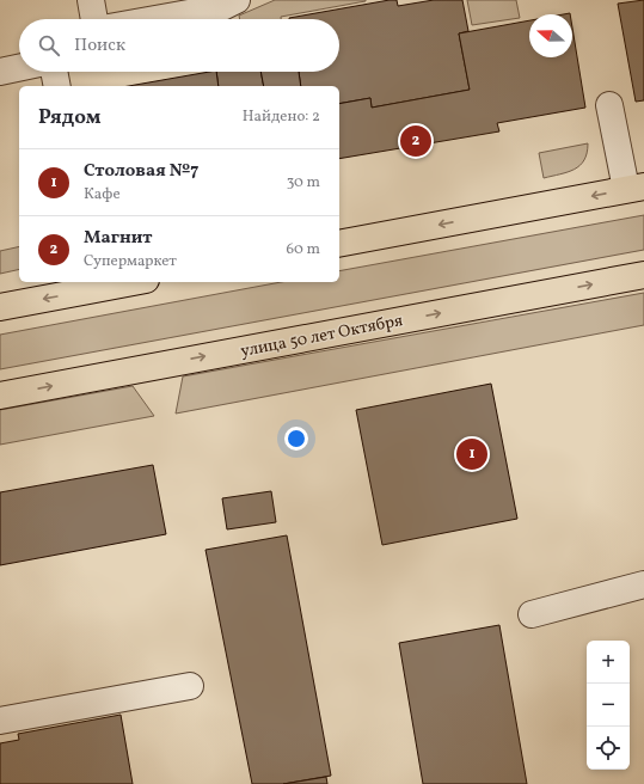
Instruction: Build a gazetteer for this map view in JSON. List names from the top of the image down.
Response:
{
  "streets": {
    "main road": ["улица 50 лет Октября"]
  },
  "north": "left",
  "page": {
    "search": "Поиск",
    "heading": ["Рядом", "Найдено: 2"],
    "pins": ["2", "1"],
    "list": [
      {
        "mark": "1",
        "name": "Столовая №7",
        "note": "Кафе",
        "value": "30 m"
      },
      {
        "mark": "2",
        "name": "Магнит",
        "note": "Супермаркет",
        "value": "60 m"
      }
    ],
    "map_buttons": ["+", "−"]
  }
}
